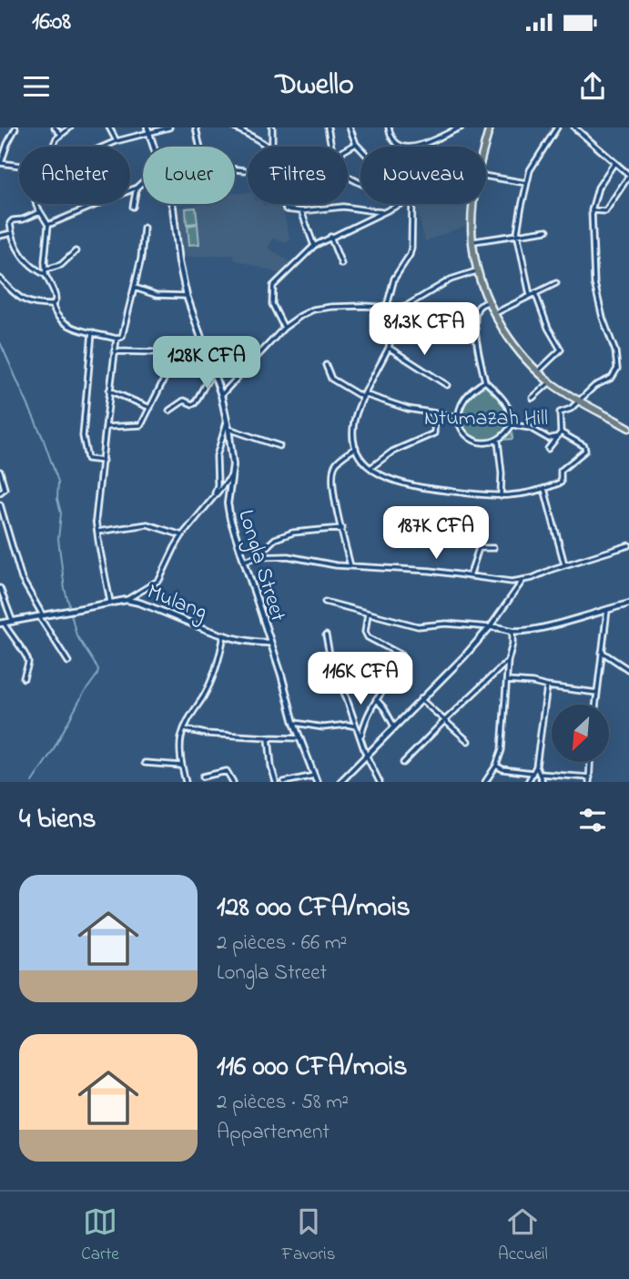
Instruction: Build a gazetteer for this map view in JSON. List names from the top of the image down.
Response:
{
  "streets": {
    "main road": ["Longla Street", "Mulang"]
  },
  "crossings": [
    ["Longla Street", "Mulang"]
  ],
  "parks": ["Ntumazah Hill"],
  "north": "bottom left",
  "page": {
    "status": "16:08",
    "header": "Dwello",
    "chip": [
      "Acheter",
      "Louer",
      "Filtres",
      "Nouveau"
    ],
    "price": [
      "81.3K CFA",
      "128K CFA",
      "187K CFA",
      "116K CFA"
    ],
    "heading": "4 biens",
    "list": [
      {
        "name": "128 000 CFA/mois",
        "note": "2 pièces · 66 m² · Longla Street"
      },
      {
        "name": "116 000 CFA/mois",
        "note": "2 pièces · 58 m² · Appartement"
      }
    ],
    "tabs": ["Carte", "Favoris", "Accueil"]
  }
}
